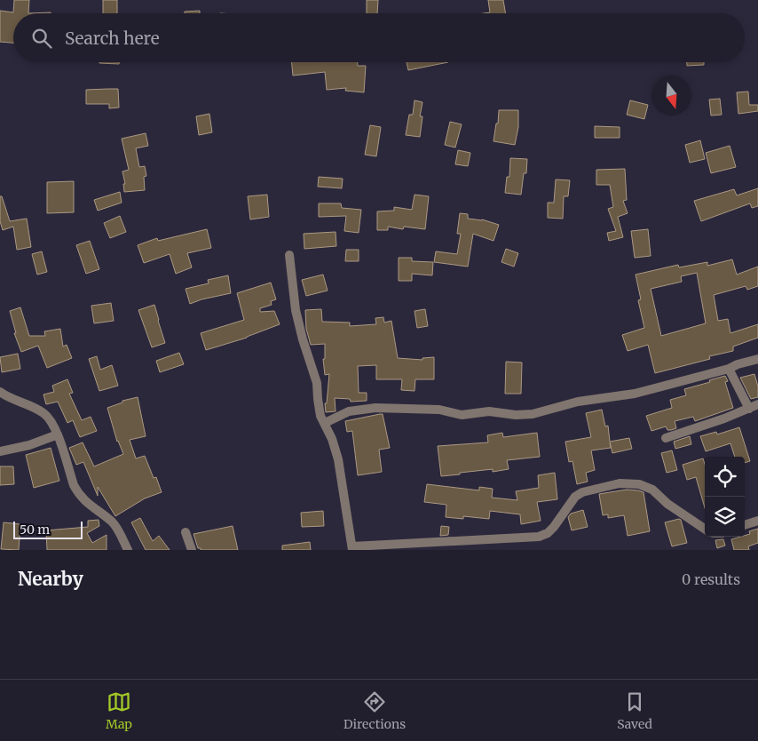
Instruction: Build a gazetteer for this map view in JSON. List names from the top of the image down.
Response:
{
  "scale_bar": "50 m",
  "north": "bottom",
  "page": {
    "search": "Search here",
    "scale": "50 m",
    "heading": ["Nearby", "0 results"],
    "nav": ["Map", "Directions", "Saved"]
  }
}
